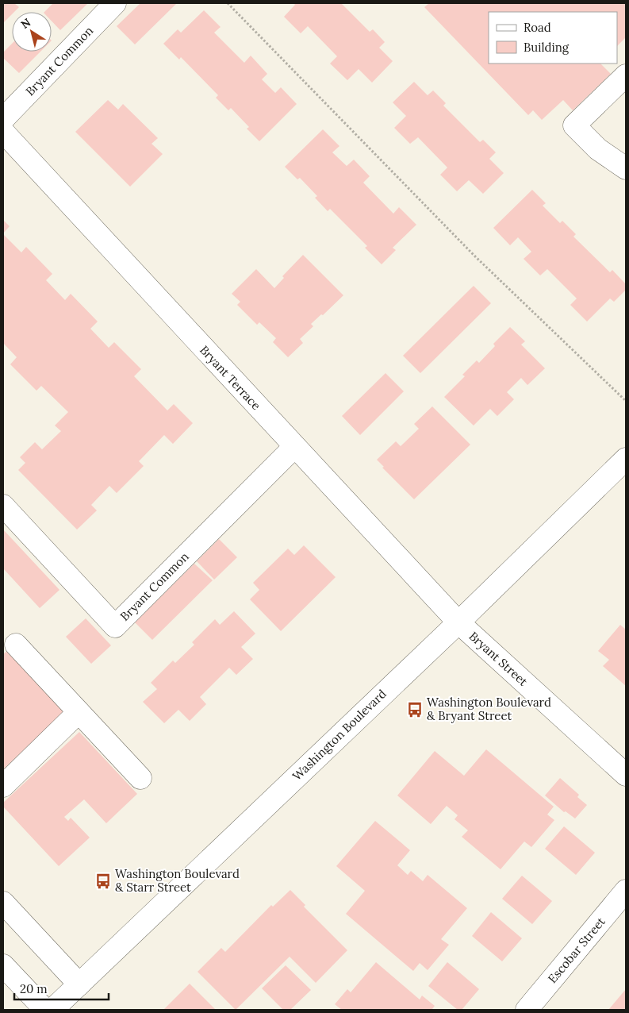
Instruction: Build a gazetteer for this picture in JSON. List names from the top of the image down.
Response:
{
  "streets": {
    "street": [
      "Bryant Common",
      "Bryant Terrace",
      "Bryant Street",
      "Washington Boulevard",
      "Escobar Street"
    ]
  },
  "crossings": [
    ["Bryant Common", "Bryant Terrace"],
    ["Bryant Terrace", "Bryant Street"],
    ["Bryant Terrace", "Washington Boulevard"],
    ["Bryant Street", "Washington Boulevard"]
  ],
  "places": {
    "bus stop": ["Washington Boulevard & Bryant Street", "Washington Boulevard & Starr Street"]
  },
  "legend": ["Road", "Building"],
  "scale_bar": "20 m",
  "north": "top left"
}
